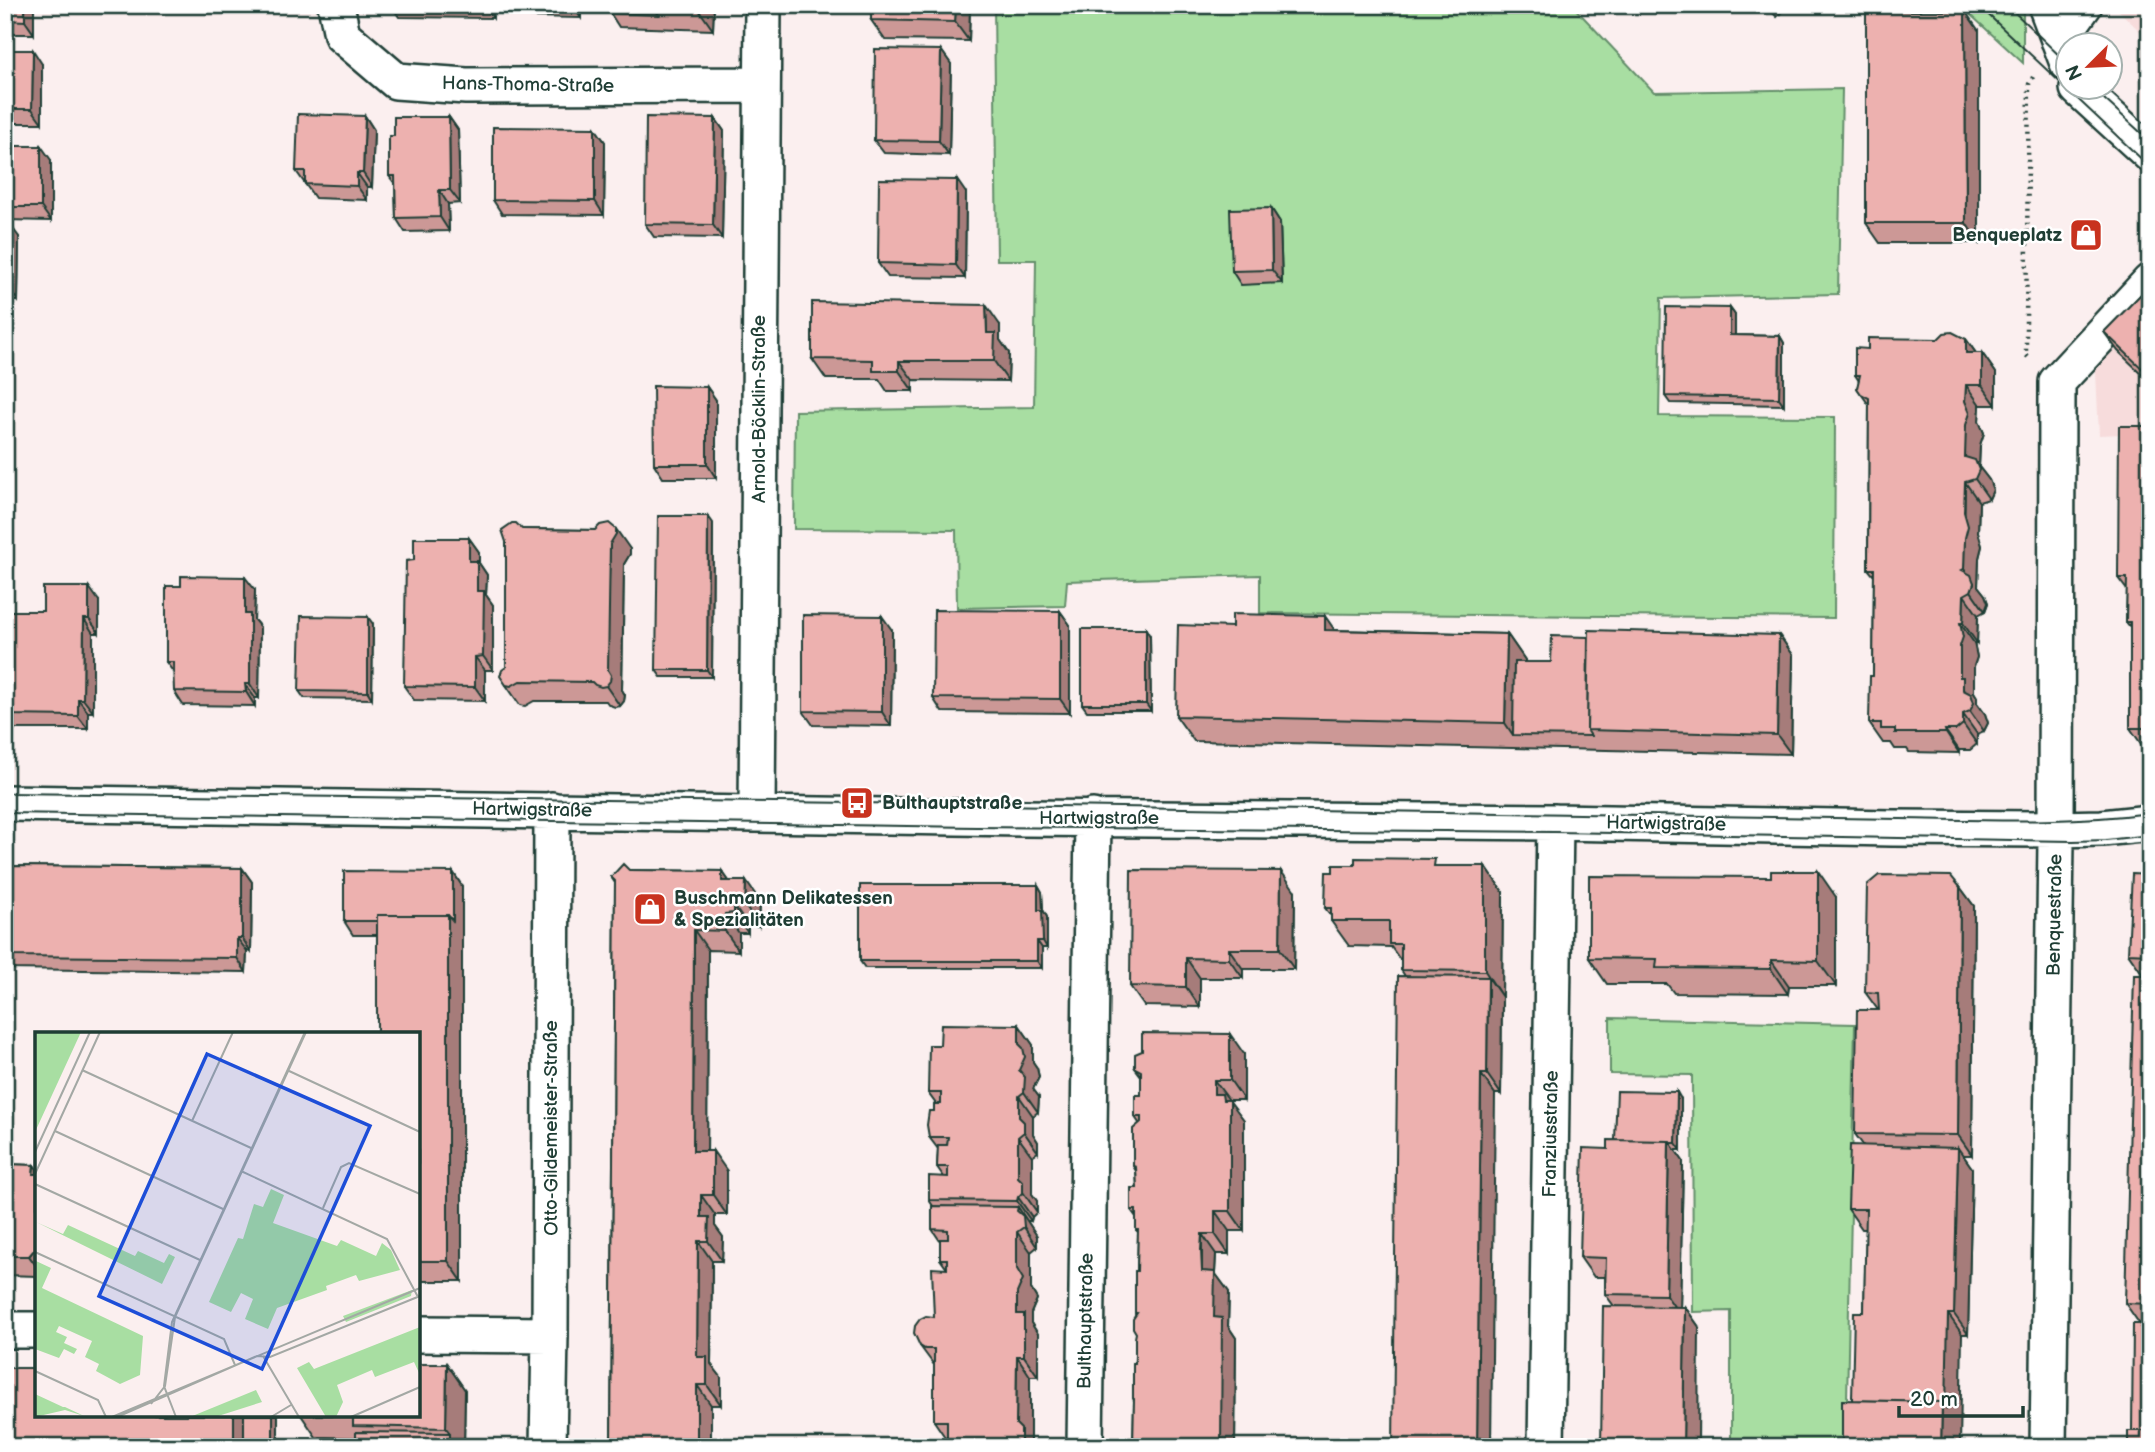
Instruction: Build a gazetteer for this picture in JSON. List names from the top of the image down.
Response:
{
  "streets": {
    "street": [
      "Hans-Thoma-Straße",
      "Arnold-Böcklin-Straße",
      "Hartwigstraße",
      "Benquestraße",
      "Otto-Gildemeister-Straße",
      "Franziusstraße",
      "Bulthauptstraße"
    ]
  },
  "crossings": [
    ["Hans-Thoma-Straße", "Arnold-Böcklin-Straße"],
    ["Arnold-Böcklin-Straße", "Hartwigstraße"],
    ["Hartwigstraße", "Benquestraße"],
    ["Hartwigstraße", "Otto-Gildemeister-Straße"],
    ["Hartwigstraße", "Franziusstraße"],
    ["Hartwigstraße", "Bulthauptstraße"]
  ],
  "places": {
    "shop": ["Benqueplatz", "Buschmann Delikatessen & Spezialitäten"],
    "bus stop": ["Bulthauptstraße"]
  },
  "scale_bar": "20 m",
  "north": "bottom left"
}
